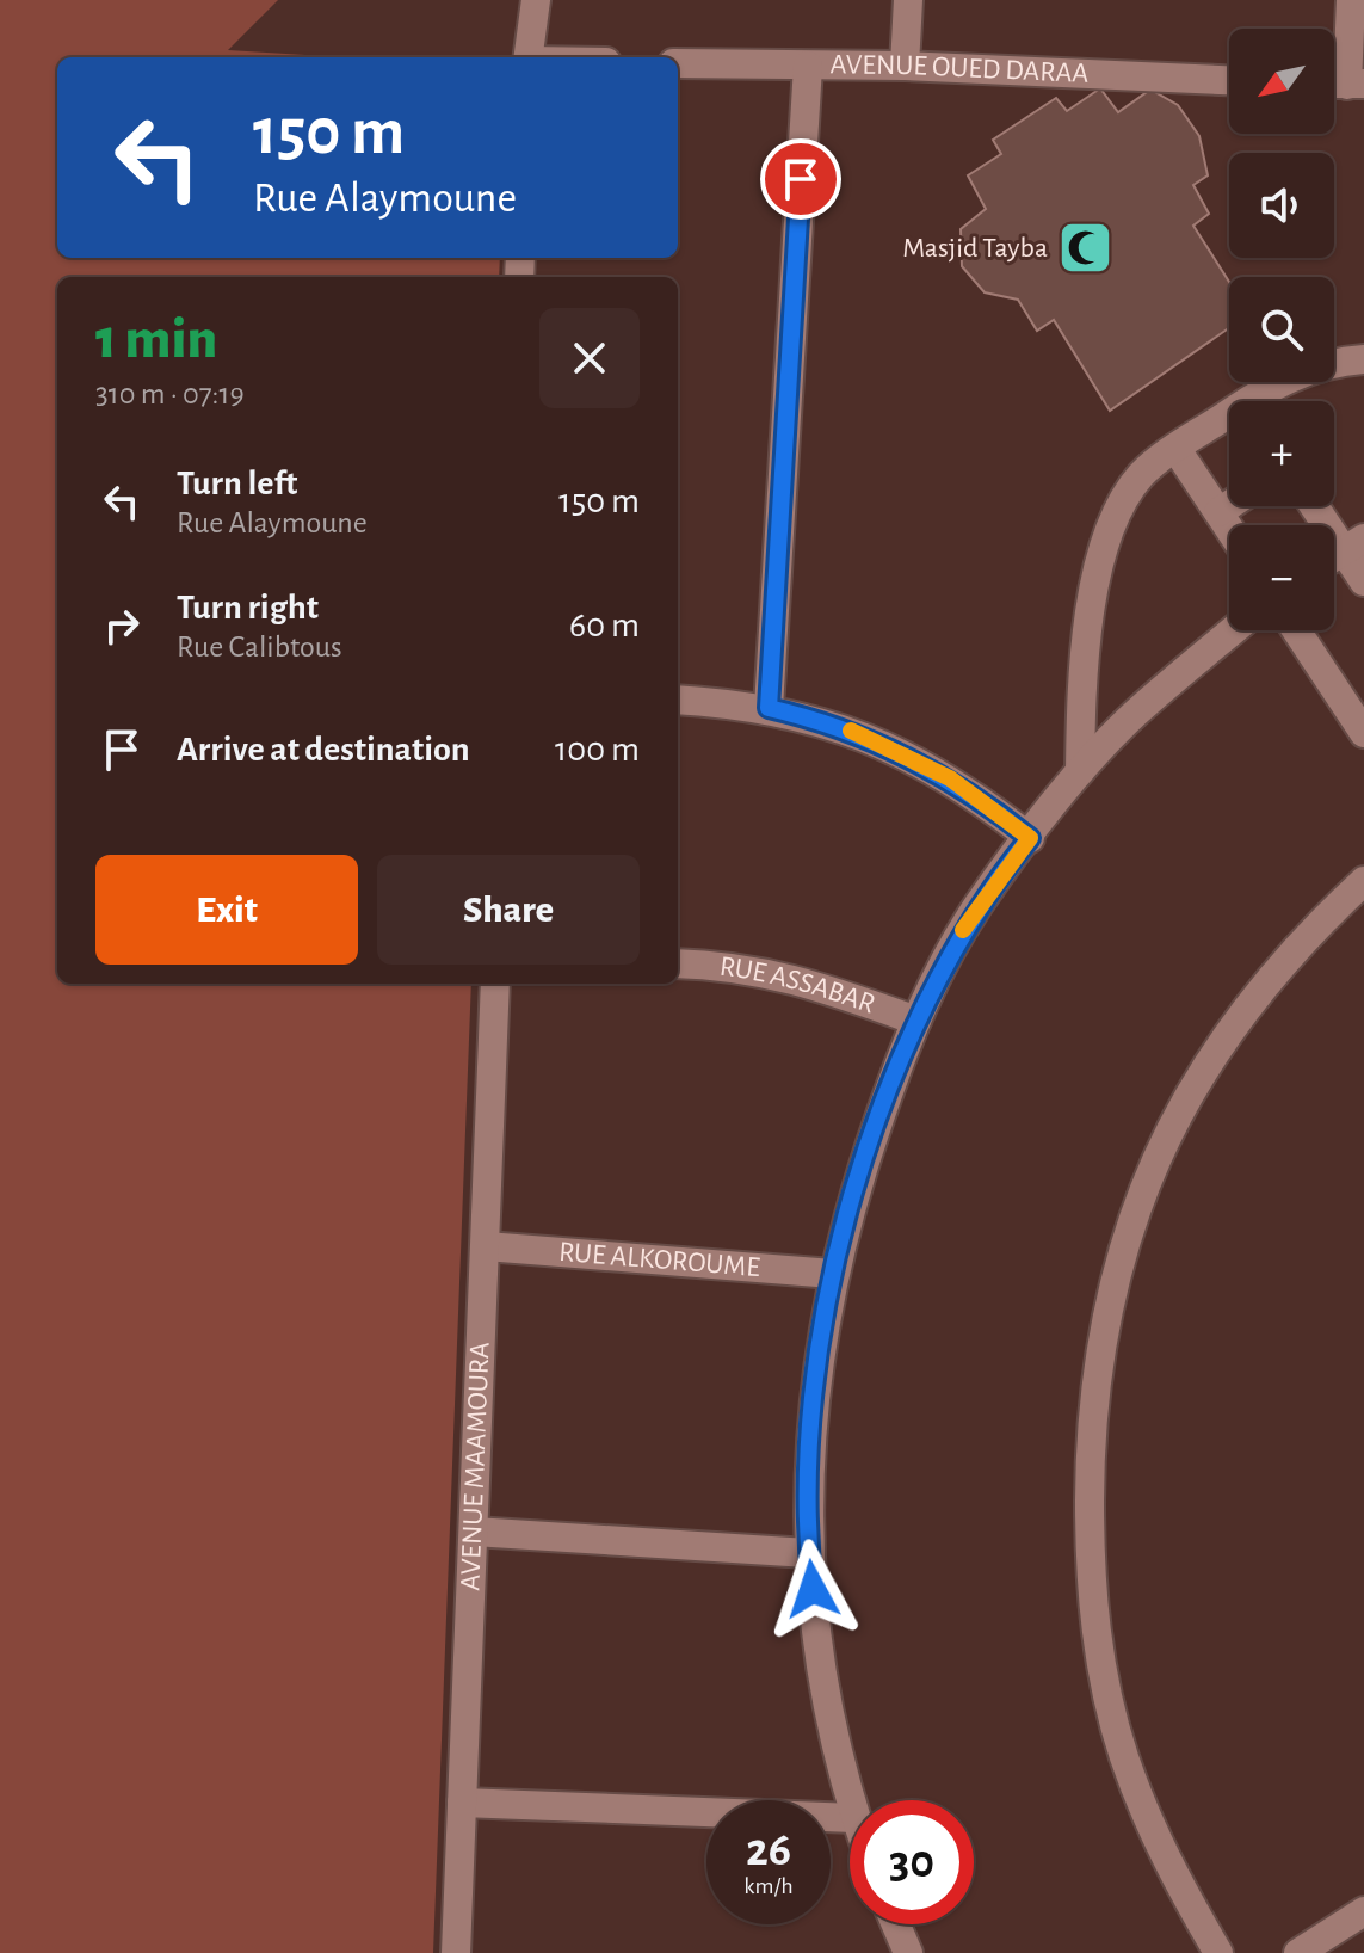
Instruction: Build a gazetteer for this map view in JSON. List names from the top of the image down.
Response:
{
  "streets": {
    "street": [
      "AVENUE OUED DARAA",
      "RUE ASSABAR",
      "RUE ALKOROUME",
      "AVENUE MAAMOURA"
    ]
  },
  "crossings": [
    ["RUE ALKOROUME", "AVENUE MAAMOURA"]
  ],
  "places": {
    "mosque": ["Masjid Tayba"]
  },
  "north": "bottom left",
  "page": {
    "map_buttons": ["+", "−"],
    "turn": ["150 m", "Rue Alaymoune"],
    "heading": ["1 min", "310 m · 07:19"],
    "list": [
      {
        "name": "Turn left",
        "note": "Rue Alaymoune",
        "value": "150 m"
      },
      {
        "name": "Turn right",
        "note": "Rue Calibtous",
        "value": "60 m"
      },
      {
        "name": "Arrive at destination",
        "value": "100 m"
      }
    ],
    "buttons": ["Exit", "Share"],
    "speed": "26 km/h",
    "limit": "30"
  }
}
